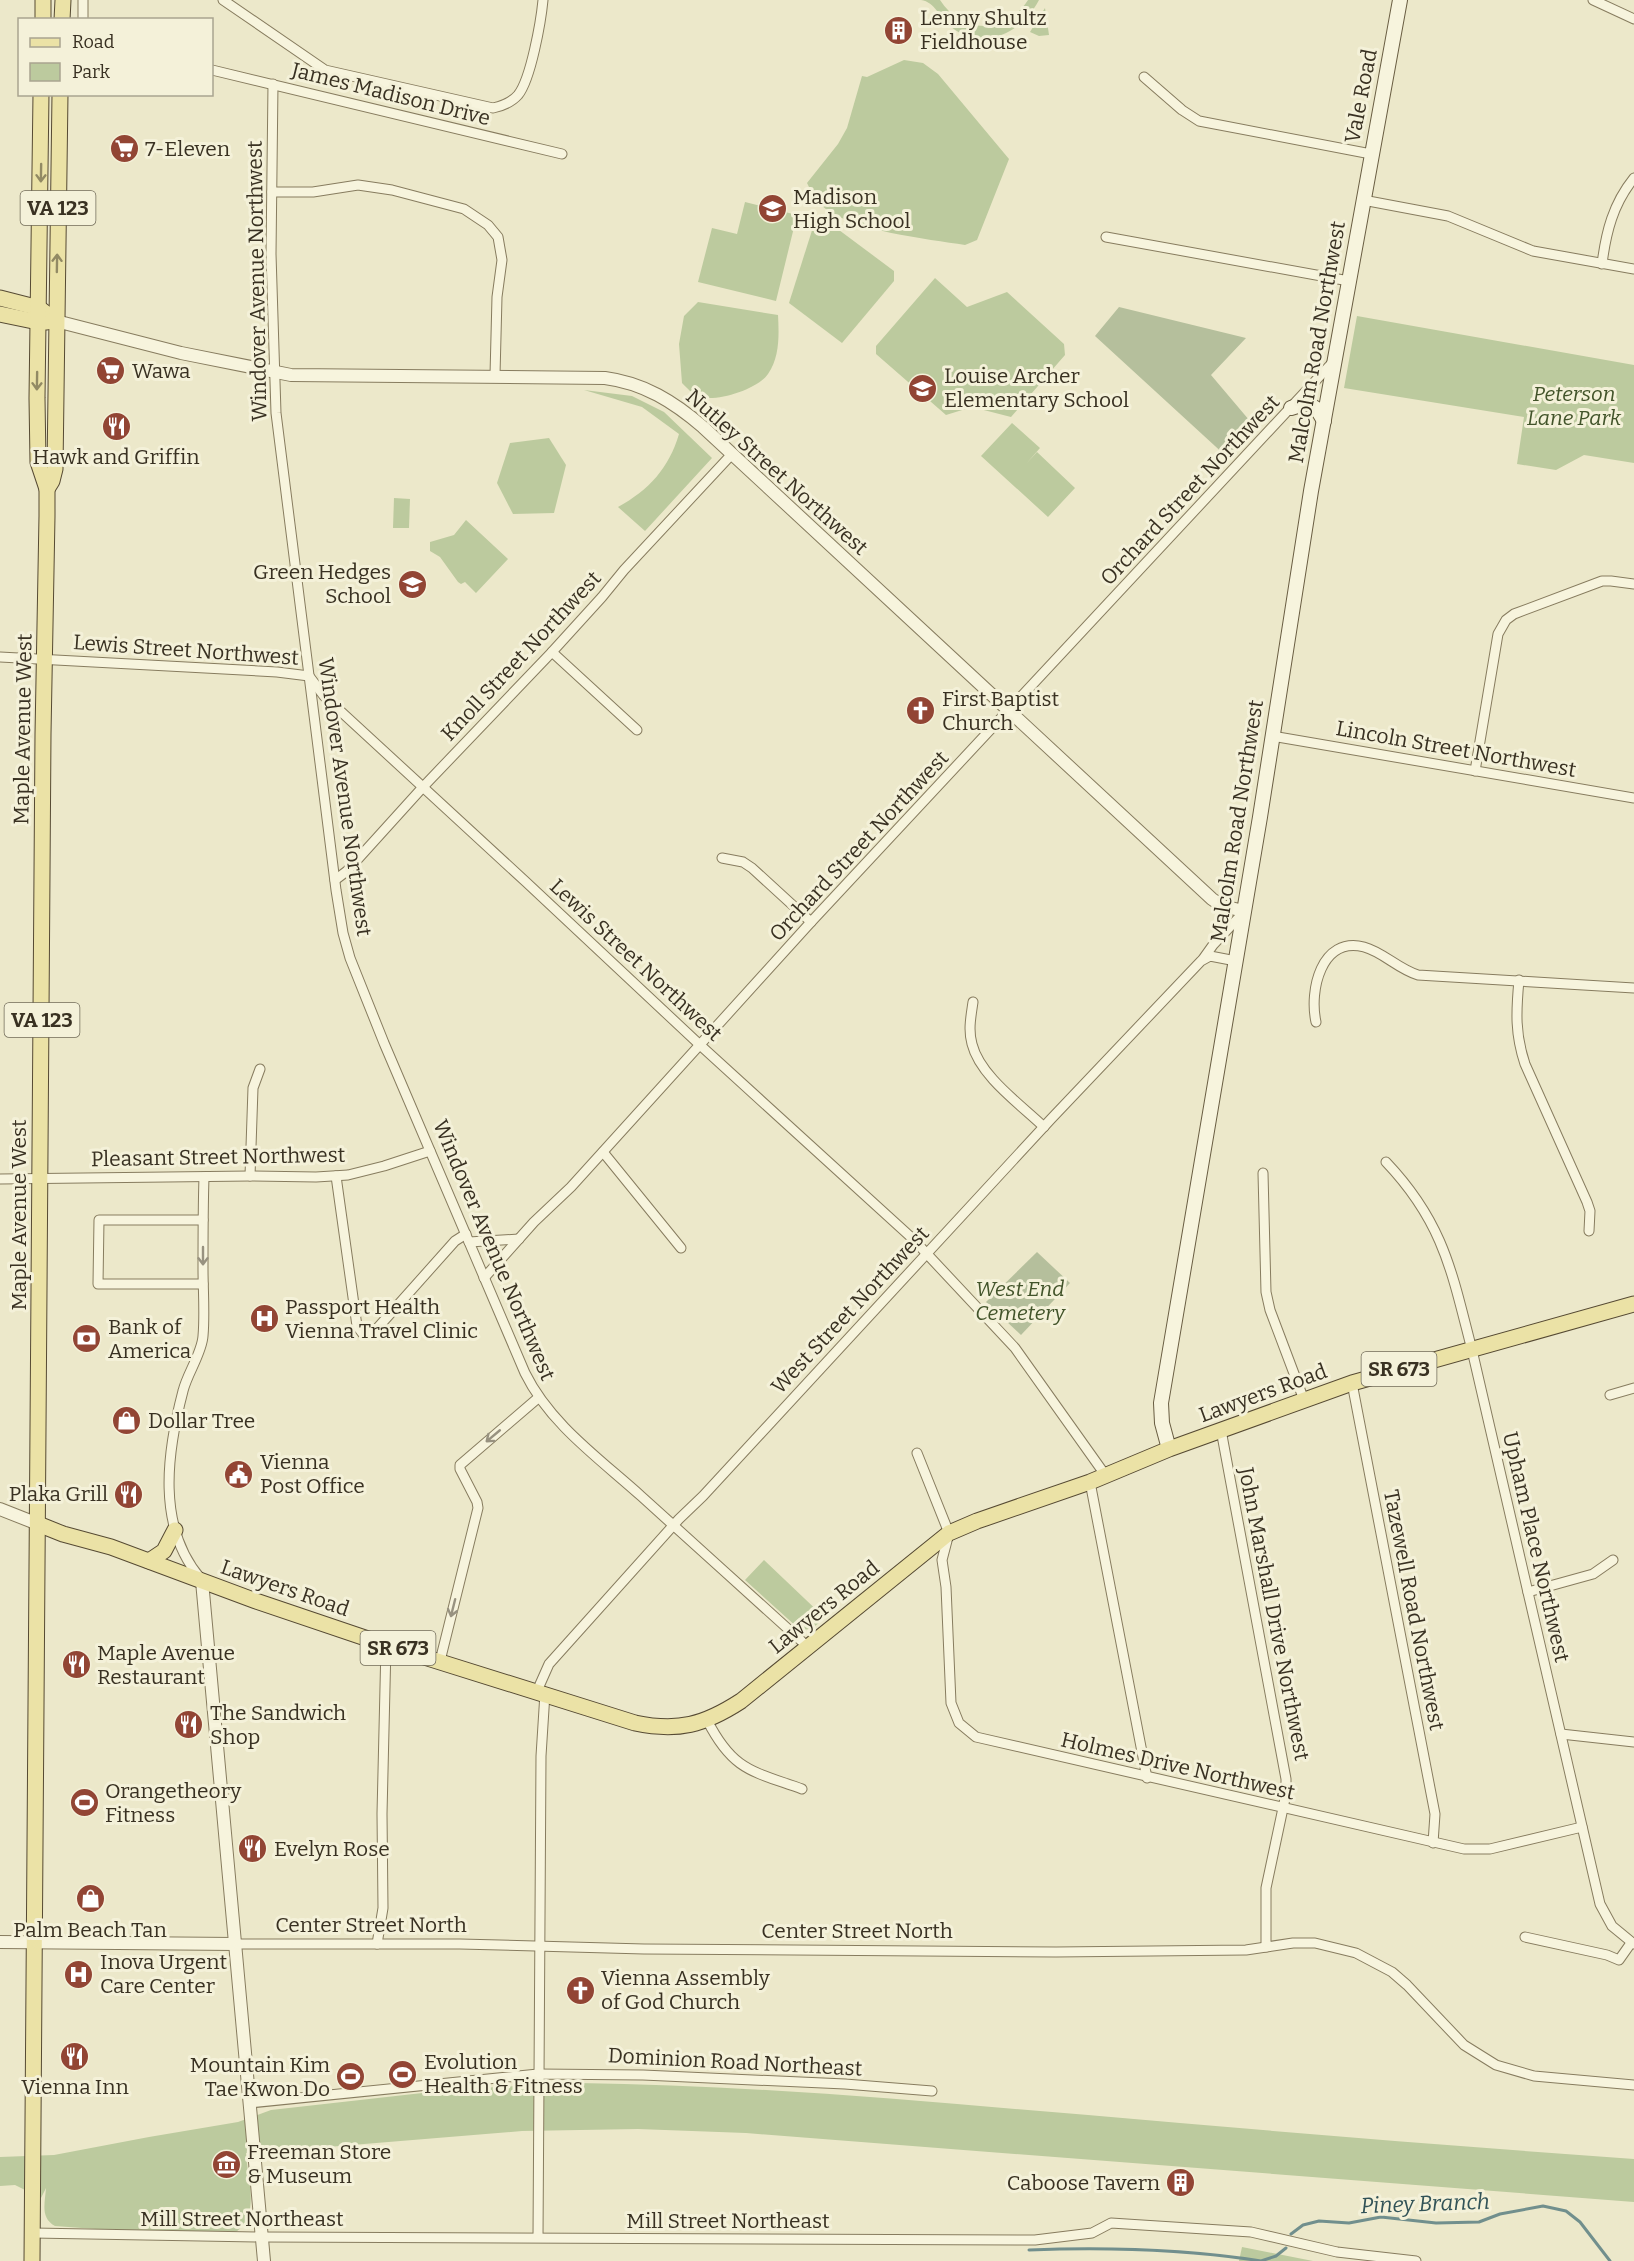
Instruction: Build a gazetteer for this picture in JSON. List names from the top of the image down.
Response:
{
  "streets": {
    "main road": [
      "Vale Road",
      "VA 123",
      "Malcolm Road Northwest",
      "Maple Avenue West",
      "SR 673",
      "Lawyers Road"
    ],
    "street": [
      "James Madison Drive",
      "Windover Avenue Northwest",
      "Nutley Street Northwest",
      "Orchard Street Northwest",
      "Lewis Street Northwest",
      "Knoll Street Northwest",
      "Lincoln Street Northwest",
      "Pleasant Street Northwest",
      "West Street Northwest",
      "Upham Place Northwest",
      "Tazewell Road Northwest",
      "John Marshall Drive Northwest",
      "Holmes Drive Northwest",
      "Center Street North",
      "Dominion Road Northeast",
      "Mill Street Northeast"
    ]
  },
  "crossings": [
    ["James Madison Drive", "Windover Avenue Northwest"],
    ["Vale Road", "Malcolm Road Northwest"],
    ["VA 123", "Maple Avenue West"],
    ["VA 123", "Center Street North"],
    ["VA 123", "Mill Street Northeast"],
    ["Windover Avenue Northwest", "Nutley Street Northwest"],
    ["Windover Avenue Northwest", "Orchard Street Northwest"],
    ["Windover Avenue Northwest", "Lewis Street Northwest"],
    ["Windover Avenue Northwest", "Knoll Street Northwest"],
    ["Windover Avenue Northwest", "Pleasant Street Northwest"],
    ["Windover Avenue Northwest", "West Street Northwest"],
    ["Windover Avenue Northwest", "Lawyers Road"],
    ["Malcolm Road Northwest", "Nutley Street Northwest"],
    ["Malcolm Road Northwest", "Orchard Street Northwest"],
    ["Malcolm Road Northwest", "Lincoln Street Northwest"],
    ["Malcolm Road Northwest", "West Street Northwest"],
    ["Malcolm Road Northwest", "Lawyers Road"],
    ["Nutley Street Northwest", "Orchard Street Northwest"],
    ["Nutley Street Northwest", "Knoll Street Northwest"],
    ["Nutley Street Northwest", "Maple Avenue West"],
    ["Nutley Street Northwest", "West Street Northwest"],
    ["Orchard Street Northwest", "Lewis Street Northwest"],
    ["Lewis Street Northwest", "Knoll Street Northwest"],
    ["Lewis Street Northwest", "Maple Avenue West"],
    ["Lewis Street Northwest", "West Street Northwest"],
    ["Lewis Street Northwest", "Lawyers Road"],
    ["Maple Avenue West", "Pleasant Street Northwest"],
    ["Maple Avenue West", "Lawyers Road"],
    ["Maple Avenue West", "Center Street North"],
    ["West Street Northwest", "Lawyers Road"],
    ["Lawyers Road", "Upham Place Northwest"],
    ["Lawyers Road", "Tazewell Road Northwest"],
    ["Lawyers Road", "John Marshall Drive Northwest"],
    ["Lawyers Road", "Holmes Drive Northwest"],
    ["Upham Place Northwest", "Holmes Drive Northwest"],
    ["Tazewell Road Northwest", "Holmes Drive Northwest"],
    ["John Marshall Drive Northwest", "Holmes Drive Northwest"],
    ["John Marshall Drive Northwest", "Center Street North"]
  ],
  "water": ["Piney Branch"],
  "parks": ["Peterson Lane Park", "West End Cemetery"],
  "places": {
    "building": ["Lenny Shultz Fieldhouse", "Caboose Tavern"],
    "supermarket": ["7-Eleven", "Wawa"],
    "school or university": ["Madison High School", "Louise Archer Elementary School", "Green Hedges School"],
    "restaurant": [
      "Hawk and Griffin",
      "Plaka Grill",
      "Maple Avenue Restaurant",
      "The Sandwich Shop",
      "Evelyn Rose",
      "Vienna Inn"
    ],
    "church": ["First Baptist Church", "Vienna Assembly of God Church"],
    "hospital": ["Passport Health Vienna Travel Clinic", "Inova Urgent Care Center"],
    "bank": ["Bank of America"],
    "shop": ["Dollar Tree", "Palm Beach Tan"],
    "public building": ["Vienna Post Office"],
    "sports": ["Orangetheory Fitness", "Evolution Health & Fitness", "Mountain Kim Tae Kwon Do"],
    "museum": ["Freeman Store & Museum"]
  },
  "legend": ["Road", "Park"]
}
